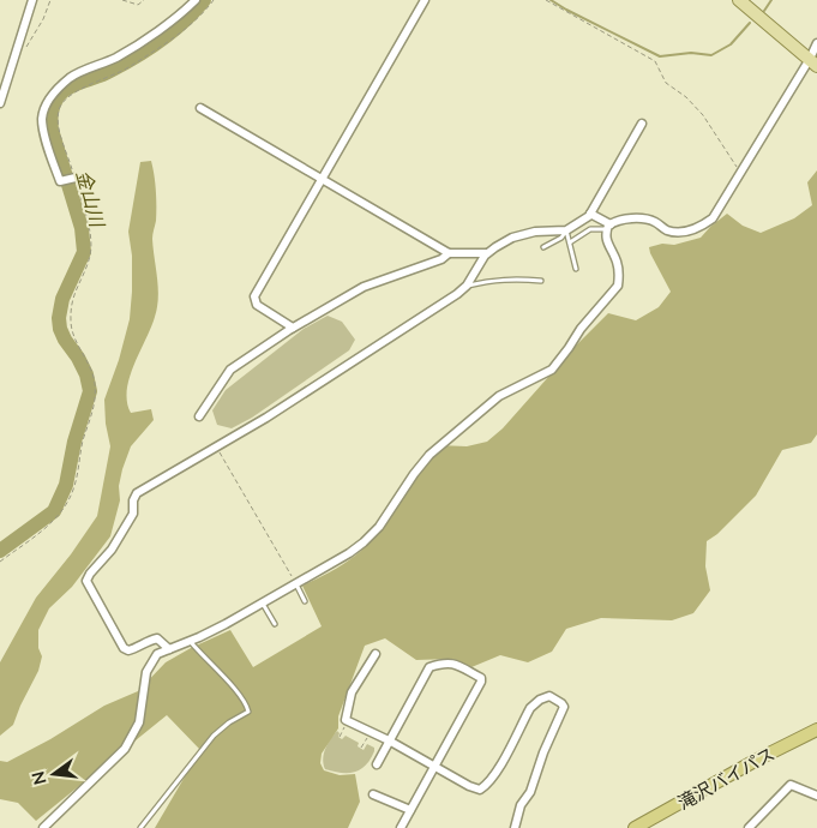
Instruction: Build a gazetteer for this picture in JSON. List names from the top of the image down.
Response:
{
  "streets": {
    "highway": ["滝沢バイパス"]
  },
  "water": ["金山川"],
  "north": "left"
}
